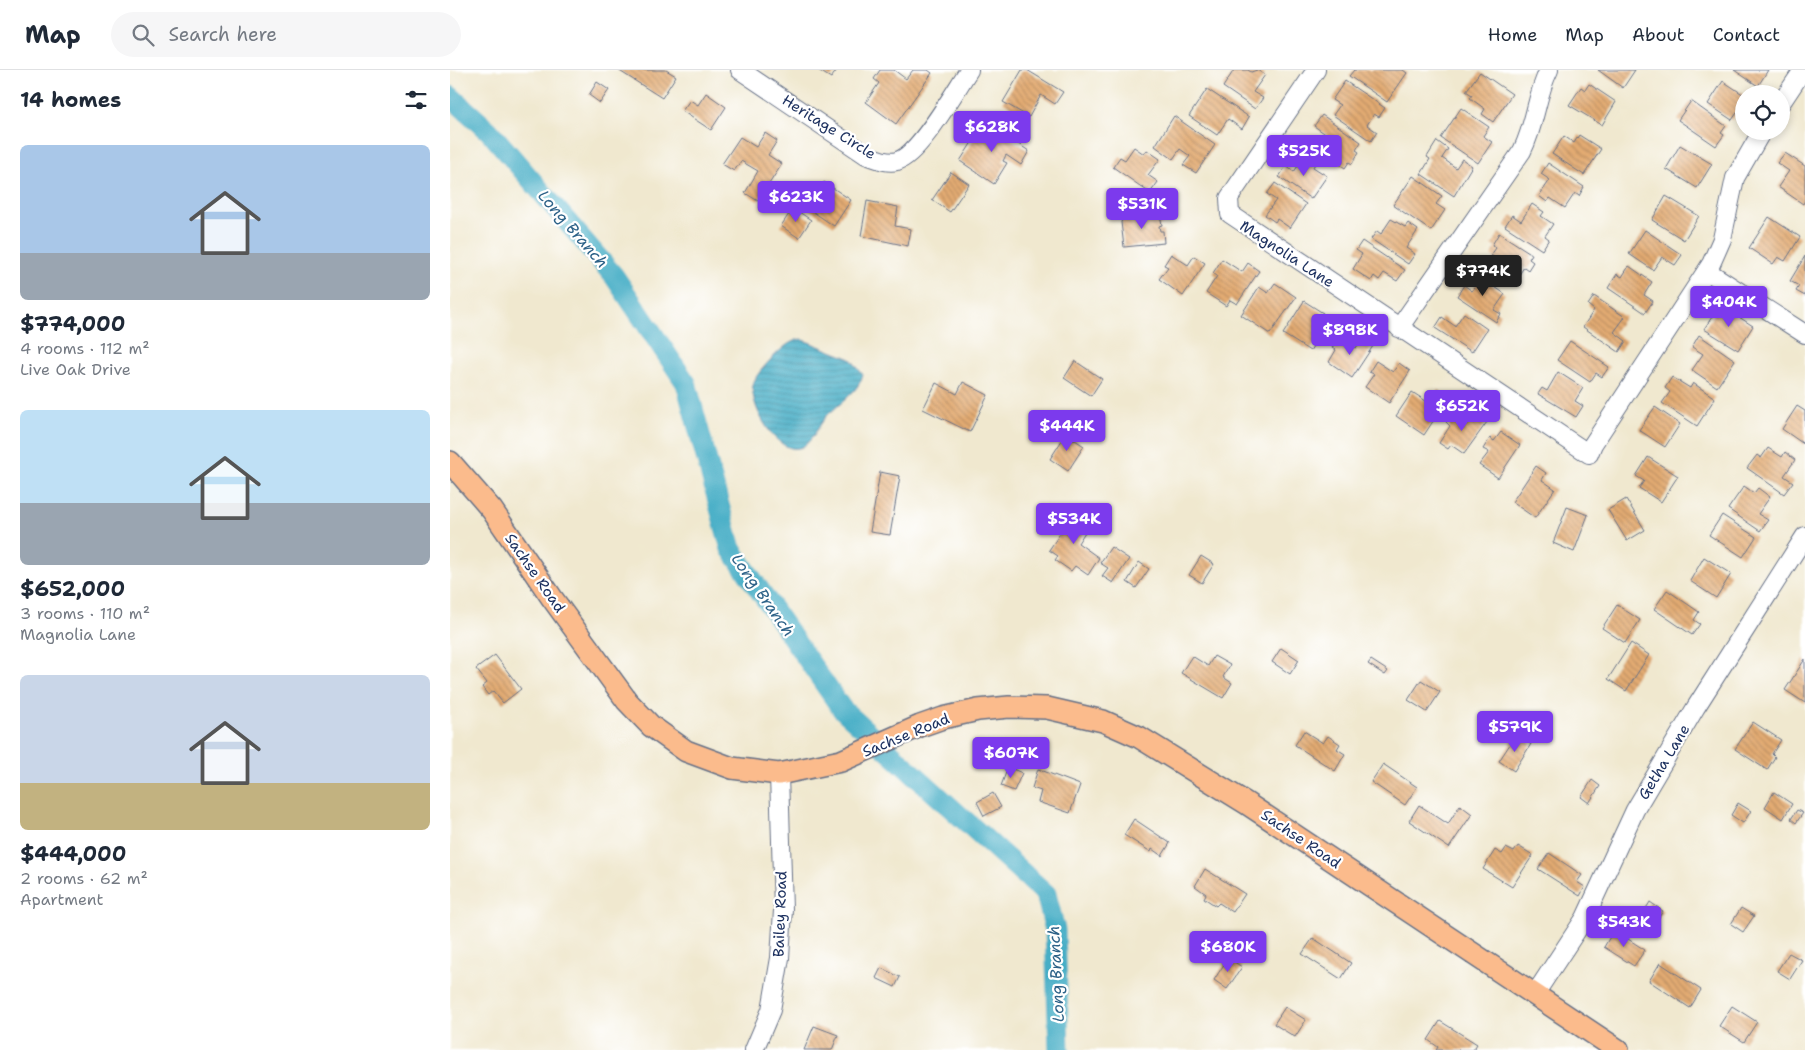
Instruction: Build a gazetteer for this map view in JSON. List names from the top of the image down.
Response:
{
  "streets": {
    "main road": ["Sachse Road"],
    "street": [
      "Heritage Circle",
      "Magnolia Lane",
      "Getha Lane",
      "Bailey Road"
    ]
  },
  "crossings": [
    ["Sachse Road", "Getha Lane"],
    ["Sachse Road", "Bailey Road"]
  ],
  "water": ["Long Branch"],
  "page": {
    "header": "Map",
    "search": "Search here",
    "nav": [
      "Home",
      "Map",
      "About",
      "Contact"
    ],
    "heading": "14 homes",
    "price": [
      "$628K",
      "$525K",
      "$623K",
      "$531K",
      "$774K",
      "$404K",
      "$898K",
      "$652K",
      "$444K",
      "$534K",
      "$579K",
      "$607K",
      "$543K",
      "$680K"
    ],
    "list": [
      {
        "name": "$774,000",
        "note": "4 rooms · 112 m² · Live Oak Drive"
      },
      {
        "name": "$652,000",
        "note": "3 rooms · 110 m² · Magnolia Lane"
      },
      {
        "name": "$444,000",
        "note": "2 rooms · 62 m² · Apartment"
      }
    ]
  }
}
